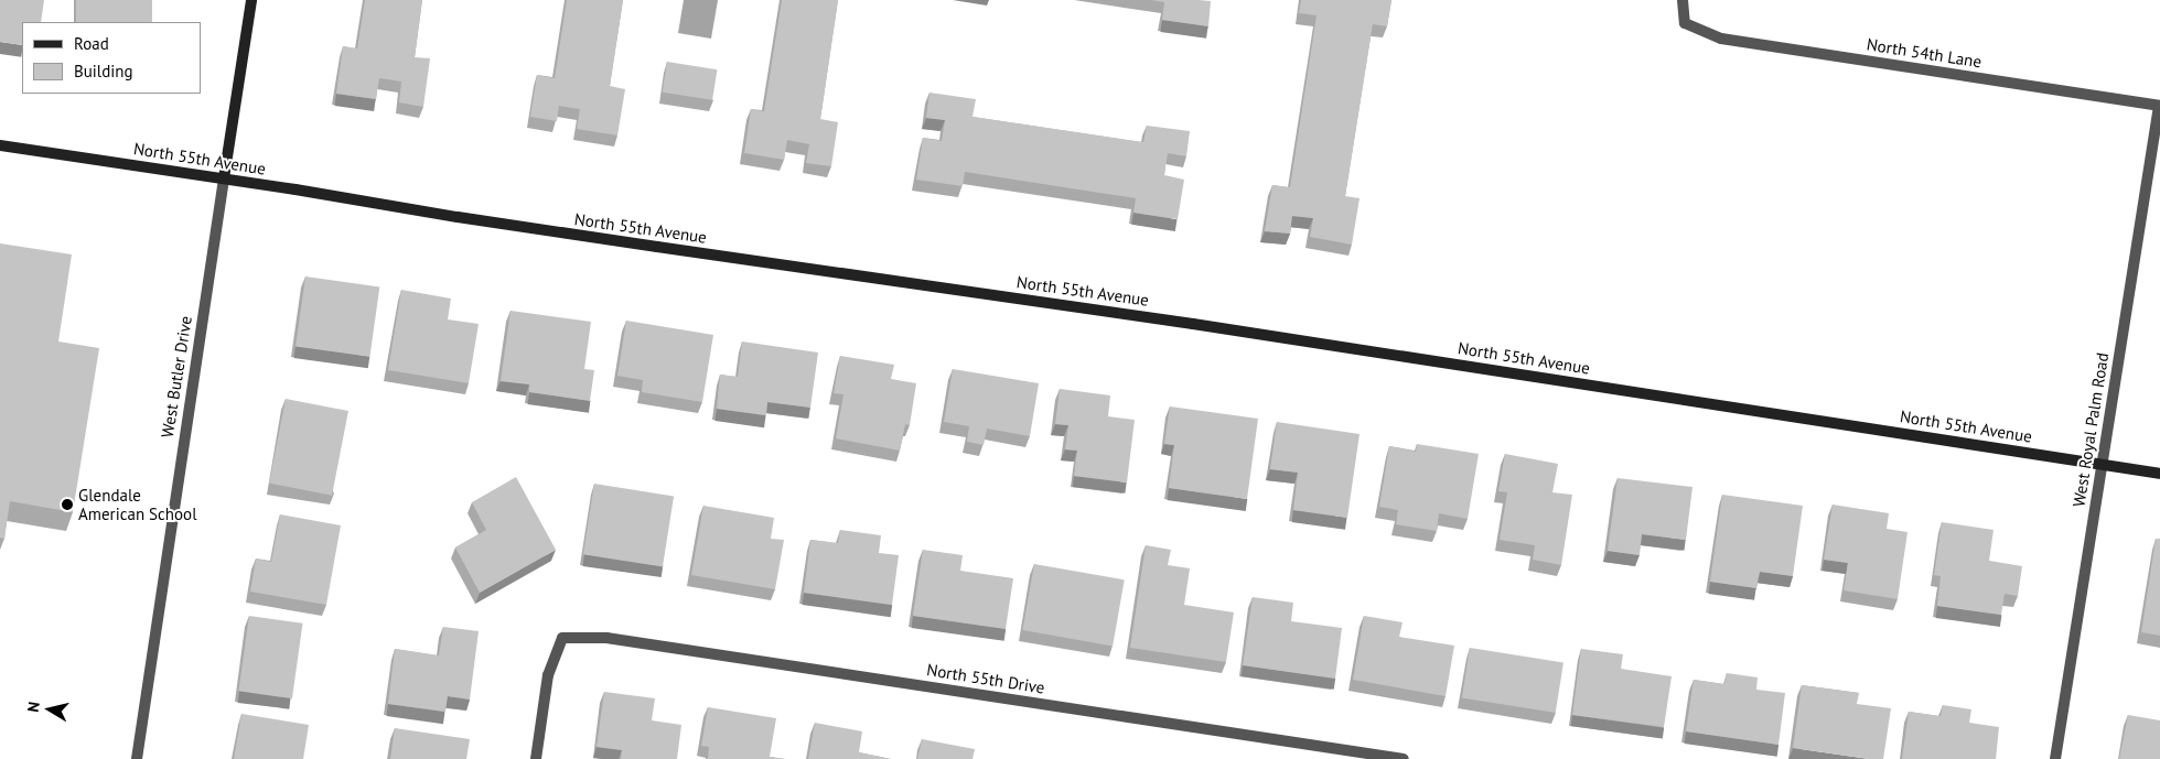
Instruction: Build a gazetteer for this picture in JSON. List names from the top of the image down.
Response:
{
  "streets": {
    "street": [
      "North 54th Lane",
      "North 55th Avenue",
      "West Butler Drive",
      "West Royal Palm Road",
      "North 55th Drive"
    ]
  },
  "crossings": [
    ["North 54th Lane", "West Royal Palm Road"],
    ["North 55th Avenue", "West Butler Drive"],
    ["North 55th Avenue", "West Royal Palm Road"]
  ],
  "places": ["Glendale American School"],
  "legend": ["Road", "Building"],
  "north": "left"
}
